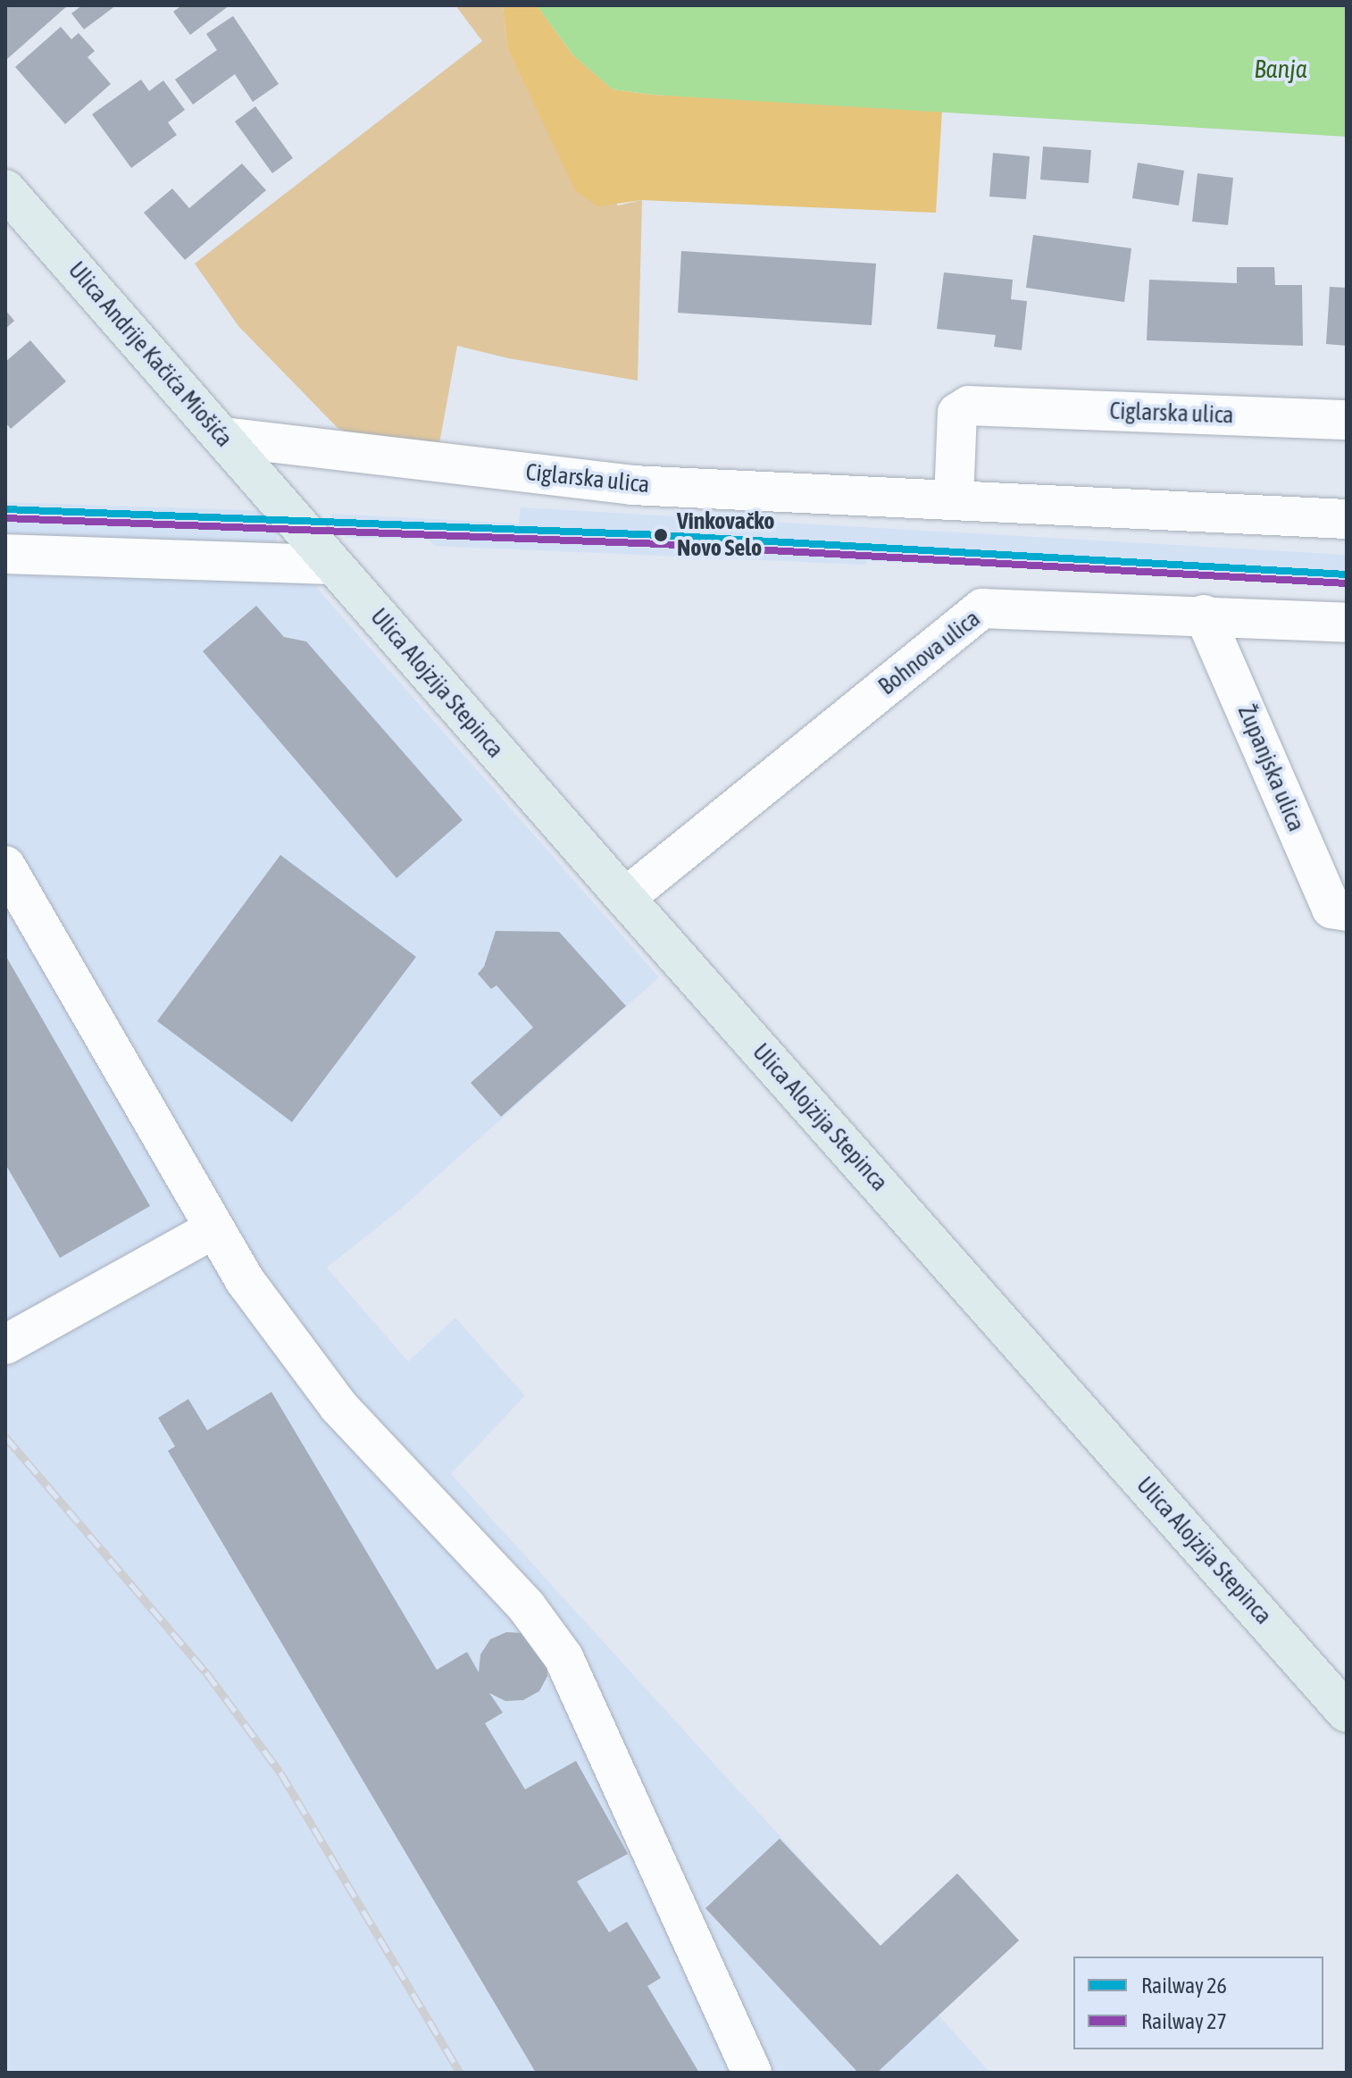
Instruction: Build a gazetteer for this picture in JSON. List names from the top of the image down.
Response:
{
  "streets": {
    "main road": ["Ulica Andrije Kačića Miošića", "Ulica Alojzija Stepinca"],
    "street": ["Ciglarska ulica", "Bohnova ulica", "Županjska ulica"]
  },
  "crossings": [
    ["Ulica Andrije Kačića Miošića", "Ciglarska ulica"],
    ["Ulica Andrije Kačića Miošića", "Ulica Alojzija Stepinca"],
    ["Bohnova ulica", "Ulica Alojzija Stepinca"],
    ["Bohnova ulica", "Županjska ulica"]
  ],
  "water": ["Banja"],
  "places": ["Vinkovačko Novo Selo"],
  "lines": ["rail line 26", "rail line 27"],
  "legend": ["Railway 26", "Railway 27"]
}
